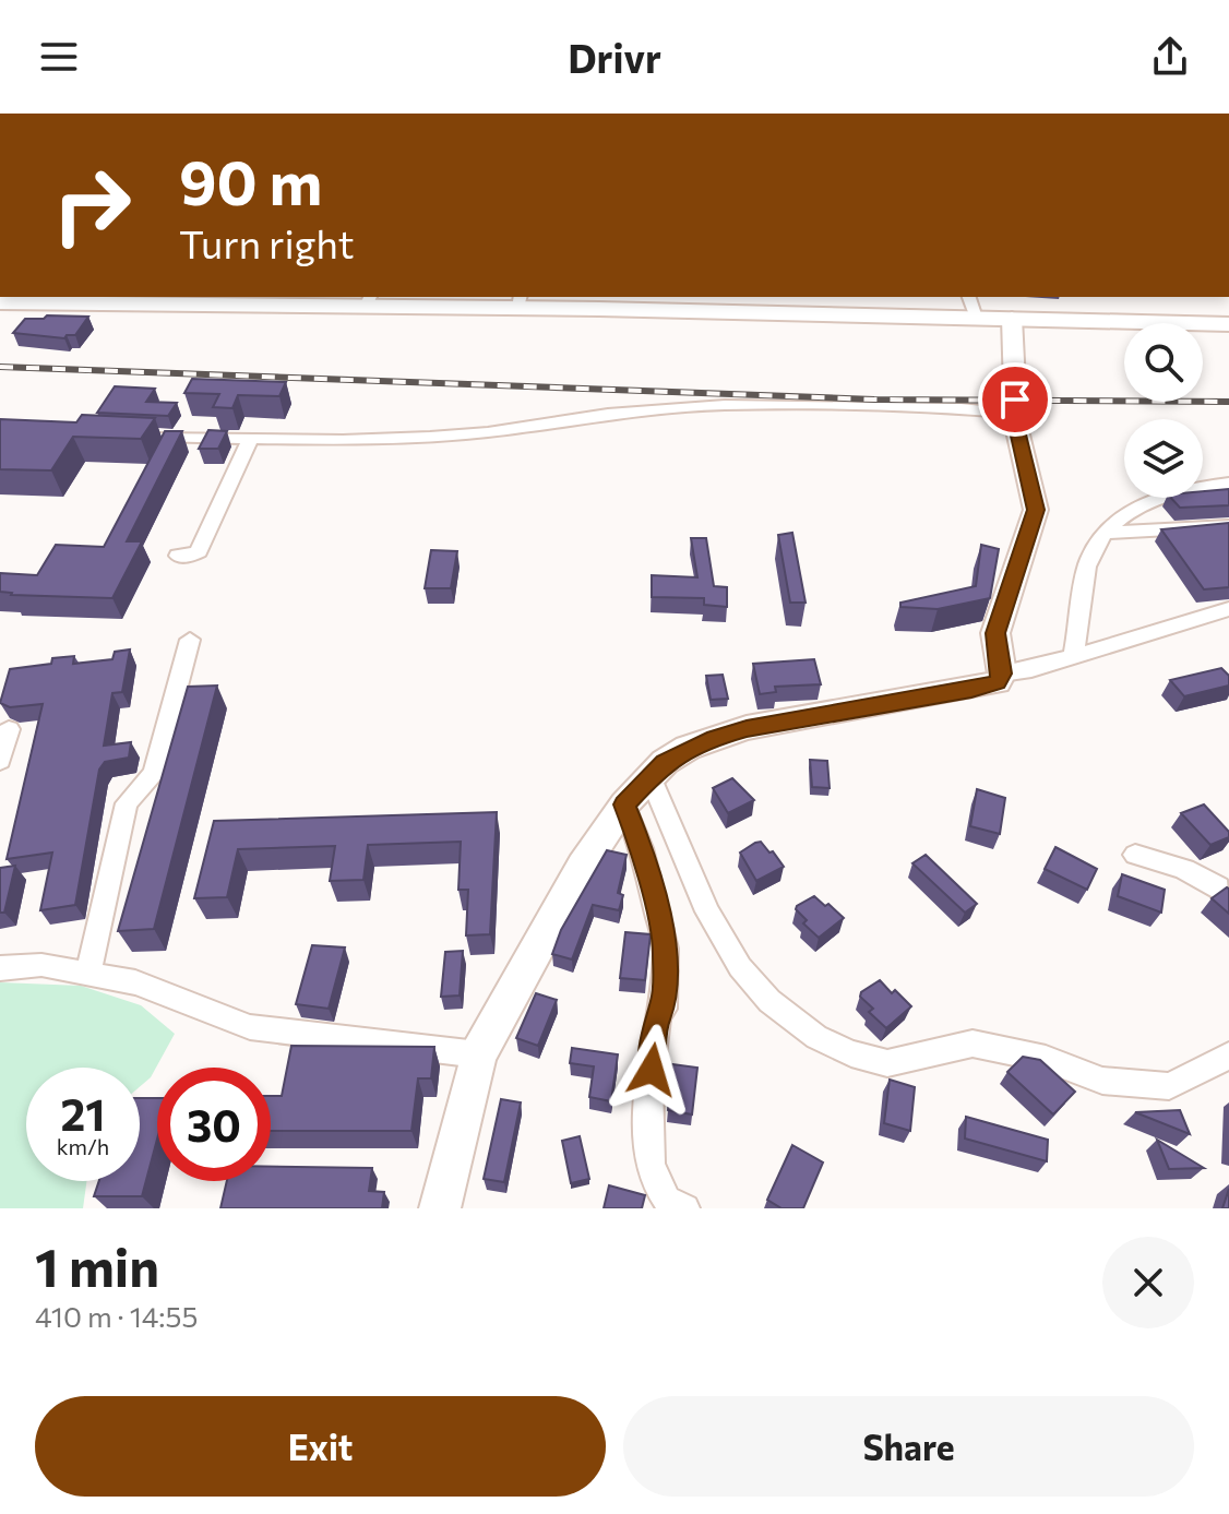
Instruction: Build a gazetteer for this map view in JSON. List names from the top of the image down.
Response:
{
  "page": {
    "header": "Drivr",
    "turn": ["90 m", "Turn right"],
    "speed": "21 km/h",
    "limit": "30",
    "heading": ["1 min", "410 m · 14:55"],
    "buttons": ["Exit", "Share"]
  }
}
